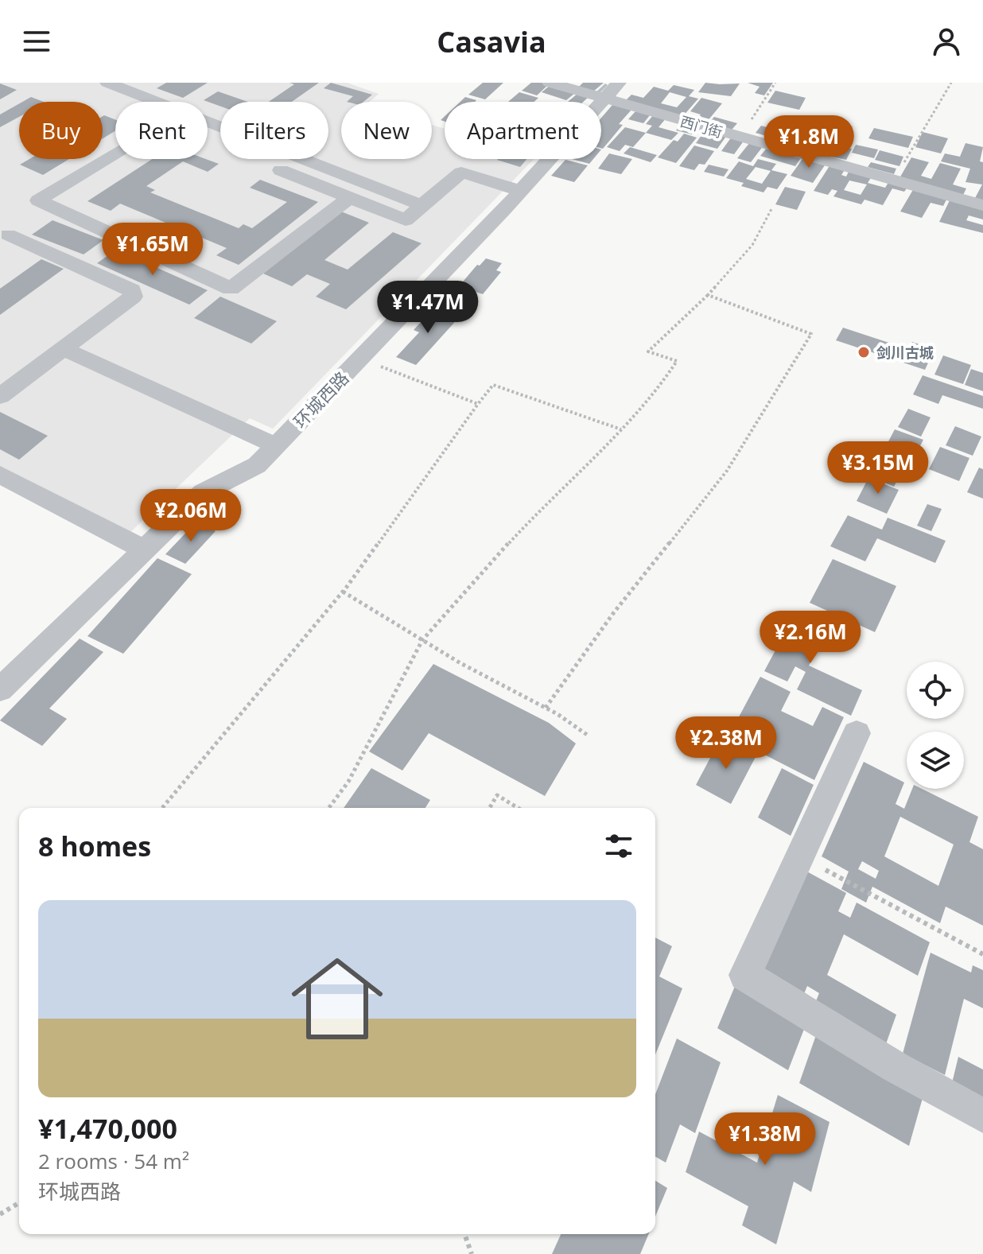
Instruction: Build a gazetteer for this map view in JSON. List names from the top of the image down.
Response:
{
  "streets": {
    "street": ["西门街", "环城西路"]
  },
  "crossings": [
    ["西门街", "环城西路"]
  ],
  "places": ["剑川古城"],
  "page": {
    "header": "Casavia",
    "chip": [
      "Buy",
      "Rent",
      "Filters",
      "New",
      "Apartment"
    ],
    "price": [
      "¥1.8M",
      "¥1.65M",
      "¥1.47M",
      "¥3.15M",
      "¥2.06M",
      "¥2.16M",
      "¥2.38M",
      "¥1.38M"
    ],
    "heading": "8 homes",
    "list": [
      {
        "name": "¥1,470,000",
        "note": "2 rooms · 54 m² · 环城西路"
      }
    ]
  }
}
